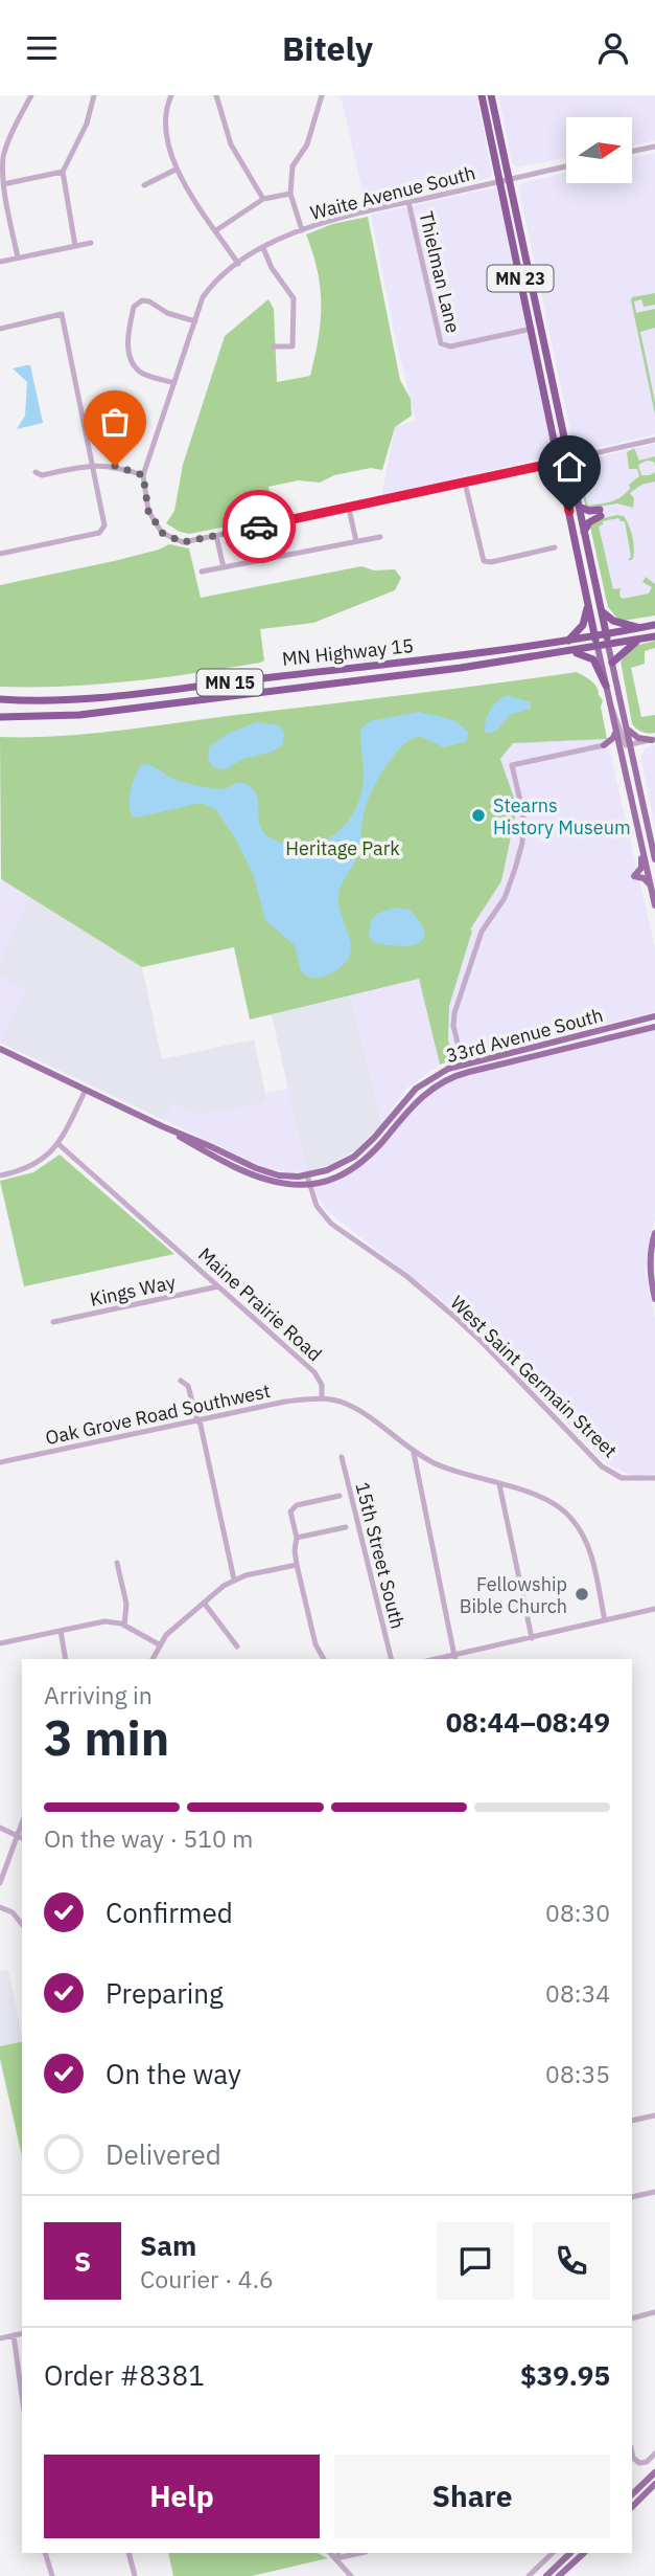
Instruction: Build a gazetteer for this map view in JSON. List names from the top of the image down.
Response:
{
  "streets": {
    "highway": ["MN 23", "MN Highway 15", "MN 15"],
    "main road": ["33rd Avenue South"],
    "street": [
      "Waite Avenue South",
      "Thielman Lane",
      "Kings Way",
      "Maine Prairie Road",
      "West Saint Germain Street",
      "Oak Grove Road Southwest",
      "15th Street South"
    ]
  },
  "crossings": [
    ["Waite Avenue South", "Thielman Lane"],
    ["Waite Avenue South", "MN 23"],
    ["Thielman Lane", "MN 23"],
    ["MN 23", "MN Highway 15"],
    ["MN 23", "MN 15"],
    ["MN Highway 15", "MN 15"],
    ["33rd Avenue South", "West Saint Germain Street"],
    ["Kings Way", "Maine Prairie Road"],
    ["Maine Prairie Road", "Oak Grove Road Southwest"]
  ],
  "parks": ["Heritage Park"],
  "places": ["Stearns History Museum", "Fellowship Bible Church"],
  "north": "right",
  "page": {
    "header": "Bitely",
    "heading": ["3 min", "Arriving in", "08:44–08:49"],
    "panel": [
      "Sam",
      "Courier · 4.6",
      "Order #8381",
      "$39.95"
    ],
    "bar": "On the way · 510 m",
    "list": [
      ["Confirmed", "08:30"],
      ["Preparing", "08:34"],
      ["On the way", "08:35"],
      "Delivered"
    ],
    "round": "S",
    "buttons": ["Help", "Share"]
  }
}
